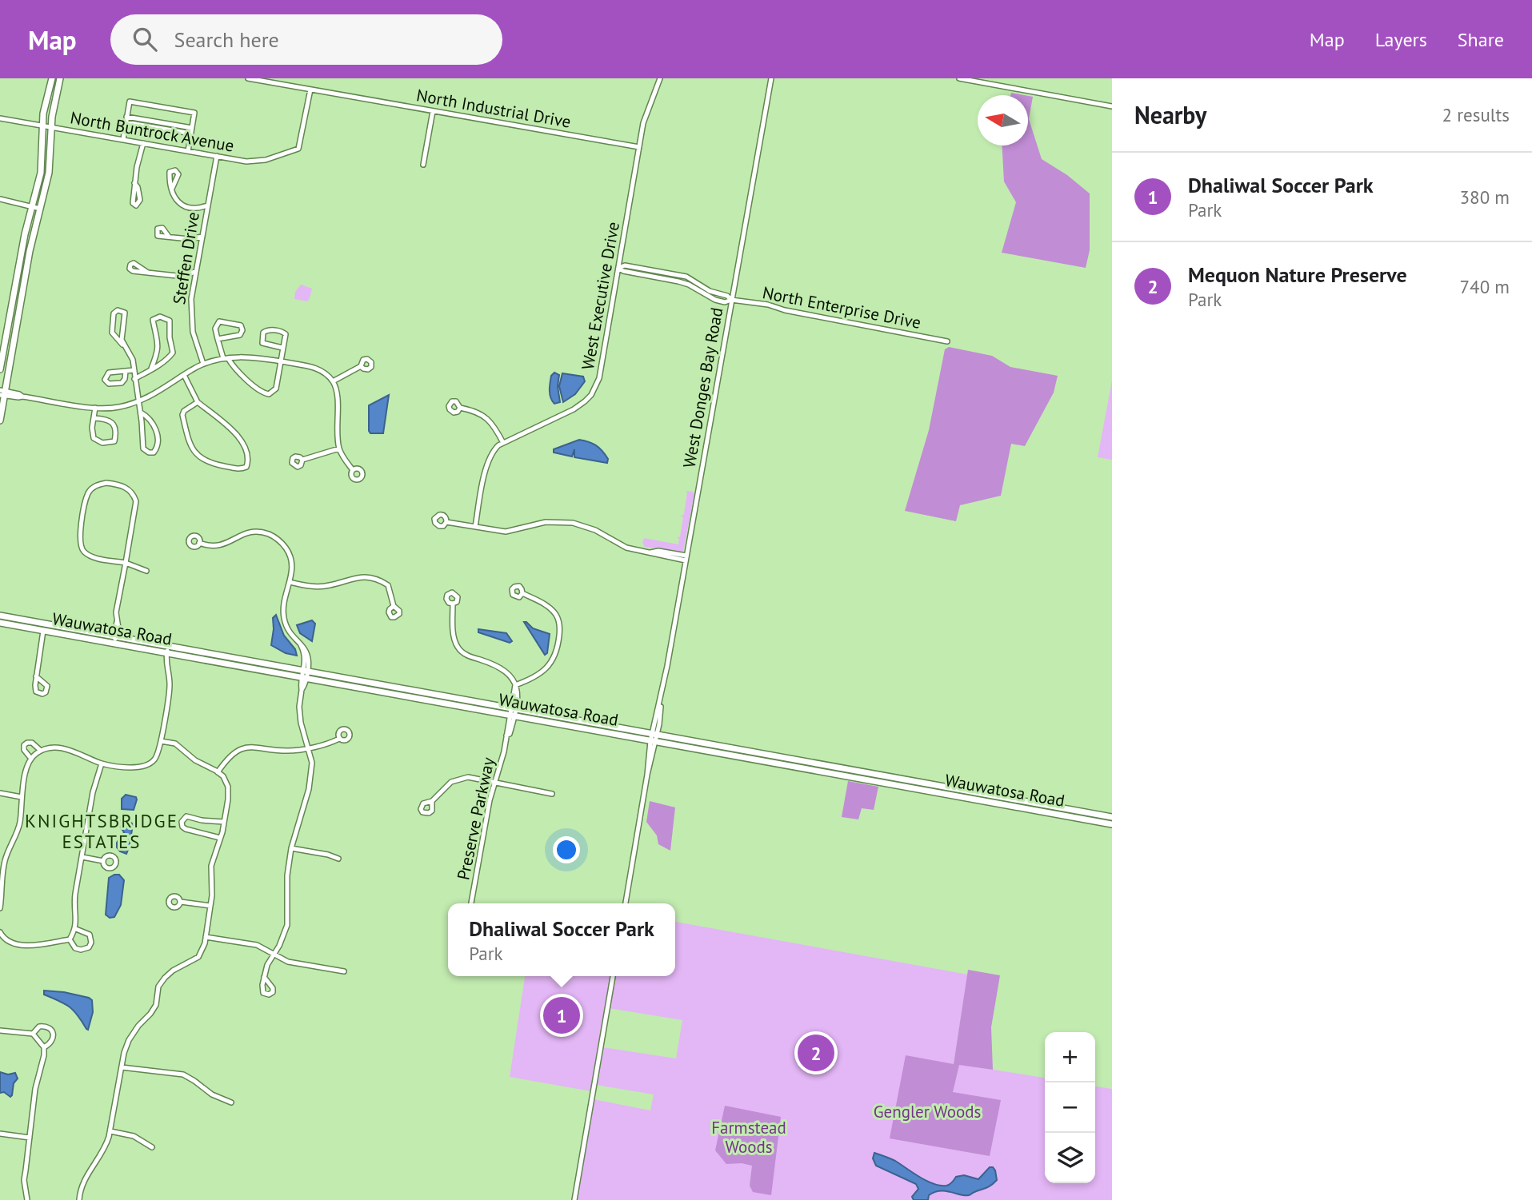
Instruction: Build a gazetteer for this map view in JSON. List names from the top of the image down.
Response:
{
  "streets": {
    "main road": ["Wauwatosa Road"],
    "street": [
      "North Industrial Drive",
      "North Buntrock Avenue",
      "Steffen Drive",
      "West Executive Drive",
      "North Enterprise Drive",
      "West Donges Bay Road",
      "Preserve Parkway"
    ]
  },
  "crossings": [
    ["North Industrial Drive", "North Buntrock Avenue"],
    ["North Industrial Drive", "West Executive Drive"],
    ["North Buntrock Avenue", "Steffen Drive"],
    ["West Executive Drive", "North Enterprise Drive"],
    ["North Enterprise Drive", "West Donges Bay Road"],
    ["West Donges Bay Road", "Wauwatosa Road"],
    ["Wauwatosa Road", "Preserve Parkway"]
  ],
  "districts": ["KNIGHTSBRIDGE ESTATES"],
  "parks": ["Gengler Woods", "Farmstead Woods"],
  "north": "left",
  "page": {
    "header": "Map",
    "search": "Search here",
    "nav": ["Map", "Layers", "Share"],
    "heading": ["Nearby", "2 results"],
    "list": [
      {
        "mark": "1",
        "name": "Dhaliwal Soccer Park",
        "note": "Park",
        "value": "380 m"
      },
      {
        "mark": "2",
        "name": "Mequon Nature Preserve",
        "note": "Park",
        "value": "740 m"
      }
    ],
    "popup": ["Dhaliwal Soccer Park", "Park"],
    "pins": ["1", "2"],
    "map_buttons": ["+", "−"]
  }
}
